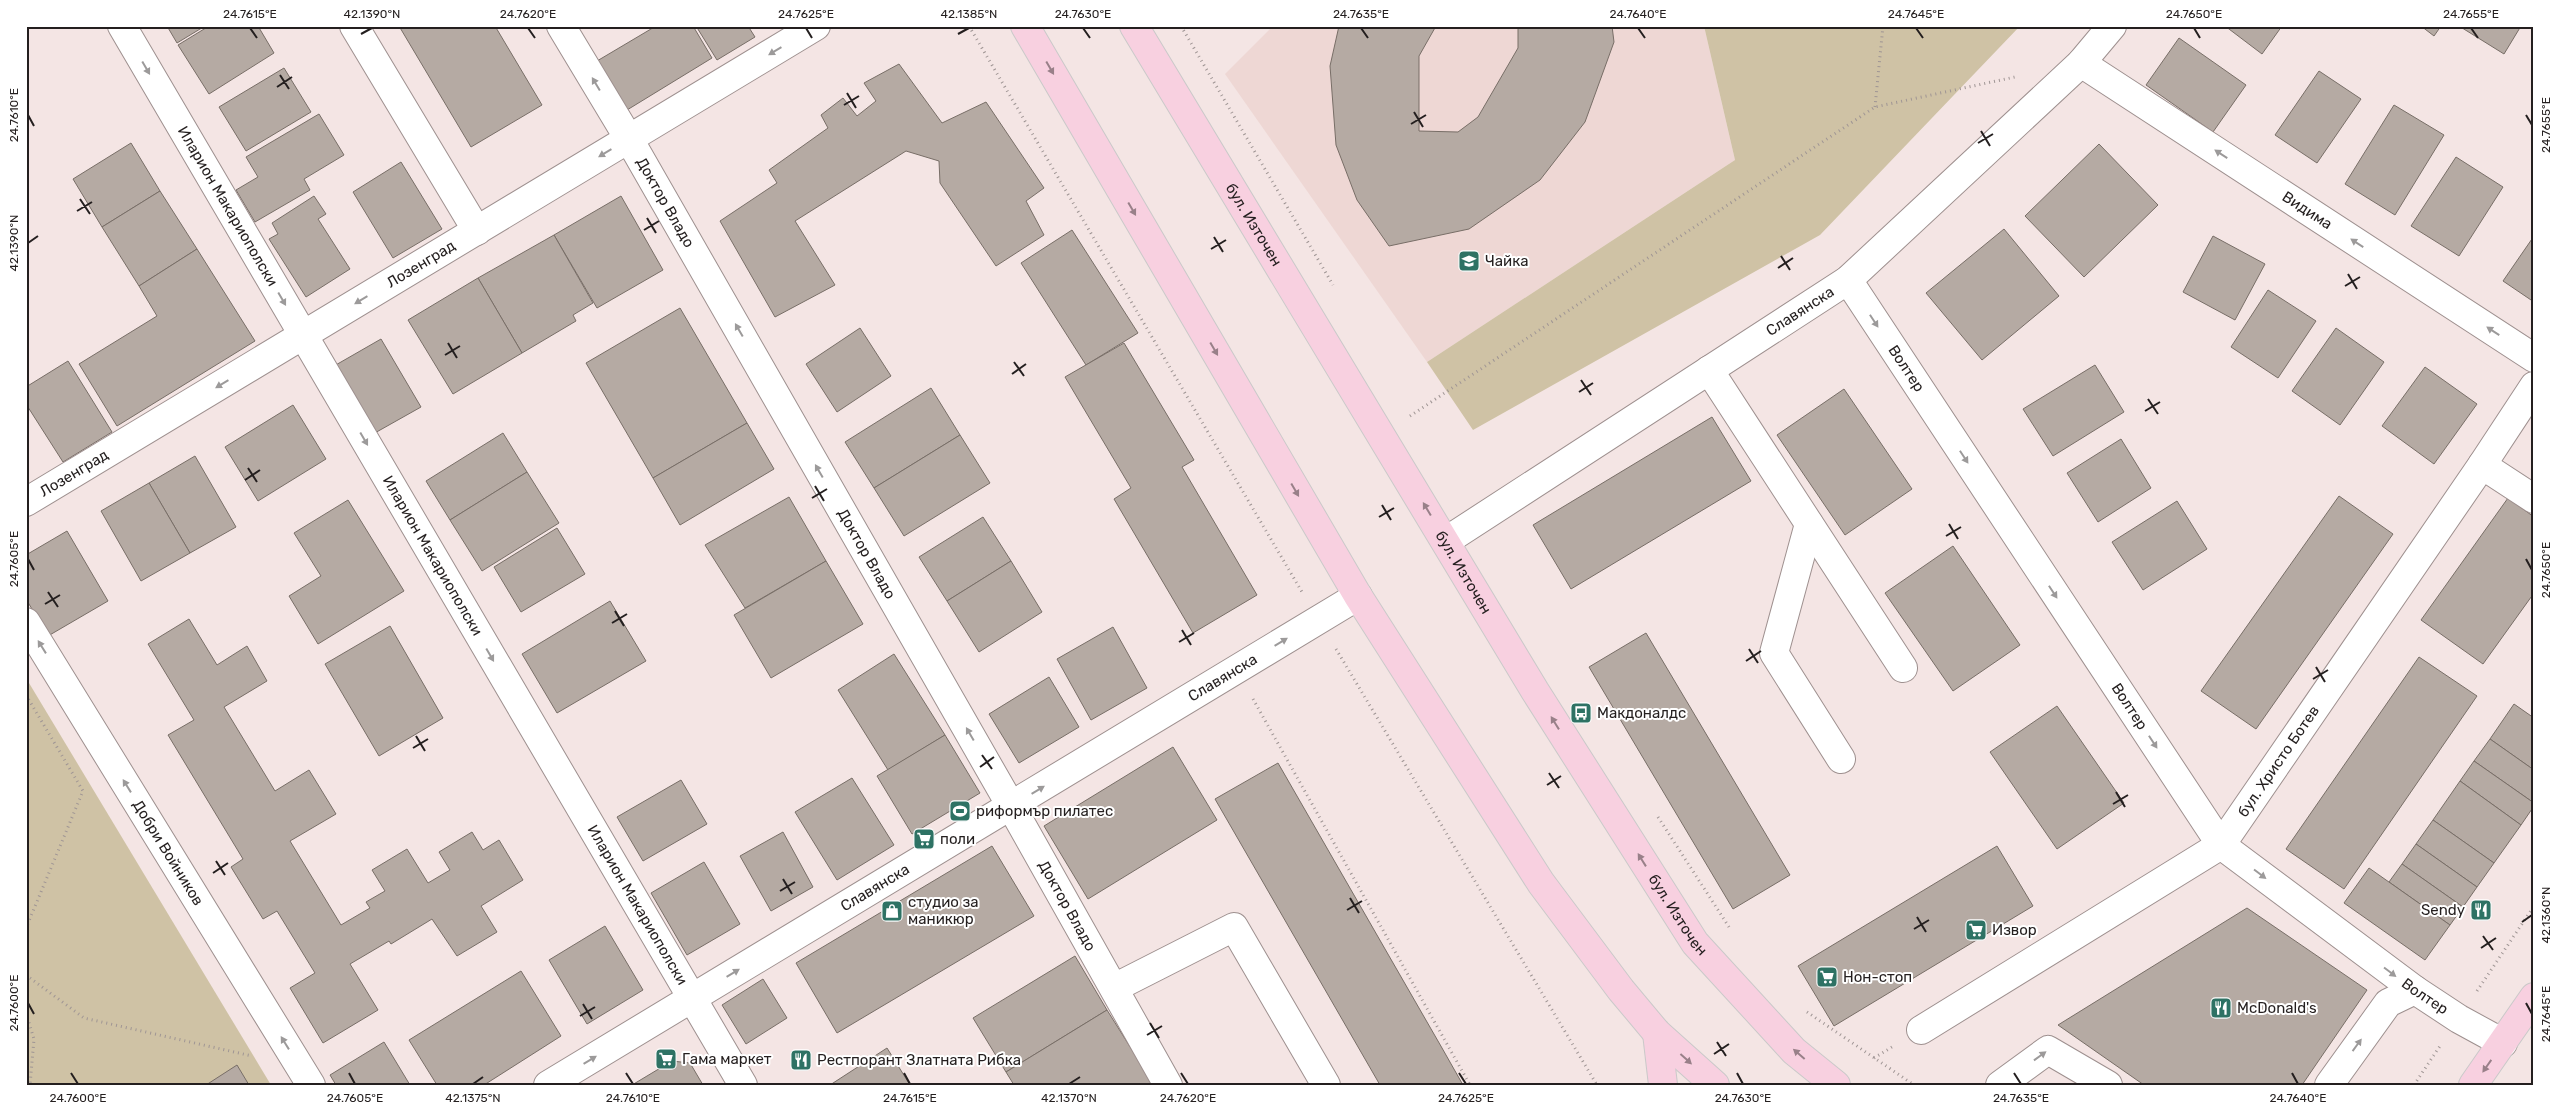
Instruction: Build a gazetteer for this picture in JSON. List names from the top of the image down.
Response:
{
  "streets": {
    "main road": ["бул. Източен"],
    "street": [
      "Доктор Владо",
      "Иларион Макариополски",
      "Видима",
      "Лозенград",
      "Славянска",
      "Волтер",
      "бул. Христо Ботев",
      "Добри Войников"
    ]
  },
  "crossings": [
    ["Доктор Владо", "Лозенград"],
    ["Доктор Владо", "Славянска"],
    ["Иларион Макариополски", "Лозенград"],
    ["Иларион Макариополски", "Славянска"],
    ["Видима", "Славянска"],
    ["бул. Източен", "Славянска"],
    ["Славянска", "Волтер"],
    ["Волтер", "бул. Христо Ботев"]
  ],
  "one_way": [
    "Доктор Владо",
    "Иларион Макариополски",
    "Видима",
    "Лозенград",
    "Славянска",
    "Добри Войников"
  ],
  "places": {
    "school or university": ["Чайка"],
    "bus stop": ["Макдоналдс"],
    "sports": ["риформър пилатес"],
    "supermarket": [
      "поли",
      "Извор",
      "Нон-стоп",
      "Гама маркет"
    ],
    "restaurant": ["Sendy", "McDonald's", "Рестпорант Златната Рибка"],
    "shop": ["студио за маникюр"]
  },
  "coordinates": [
    "24.7615°E",
    "42.1390°N",
    "24.7620°E",
    "24.7625°E",
    "42.1385°N",
    "24.7630°E",
    "24.7635°E",
    "24.7640°E",
    "24.7645°E",
    "24.7650°E",
    "24.7655°E",
    "24.7610°E",
    "24.7605°E",
    "42.1360°N",
    "24.7600°E",
    "42.1375°N",
    "42.1370°N"
  ]
}
